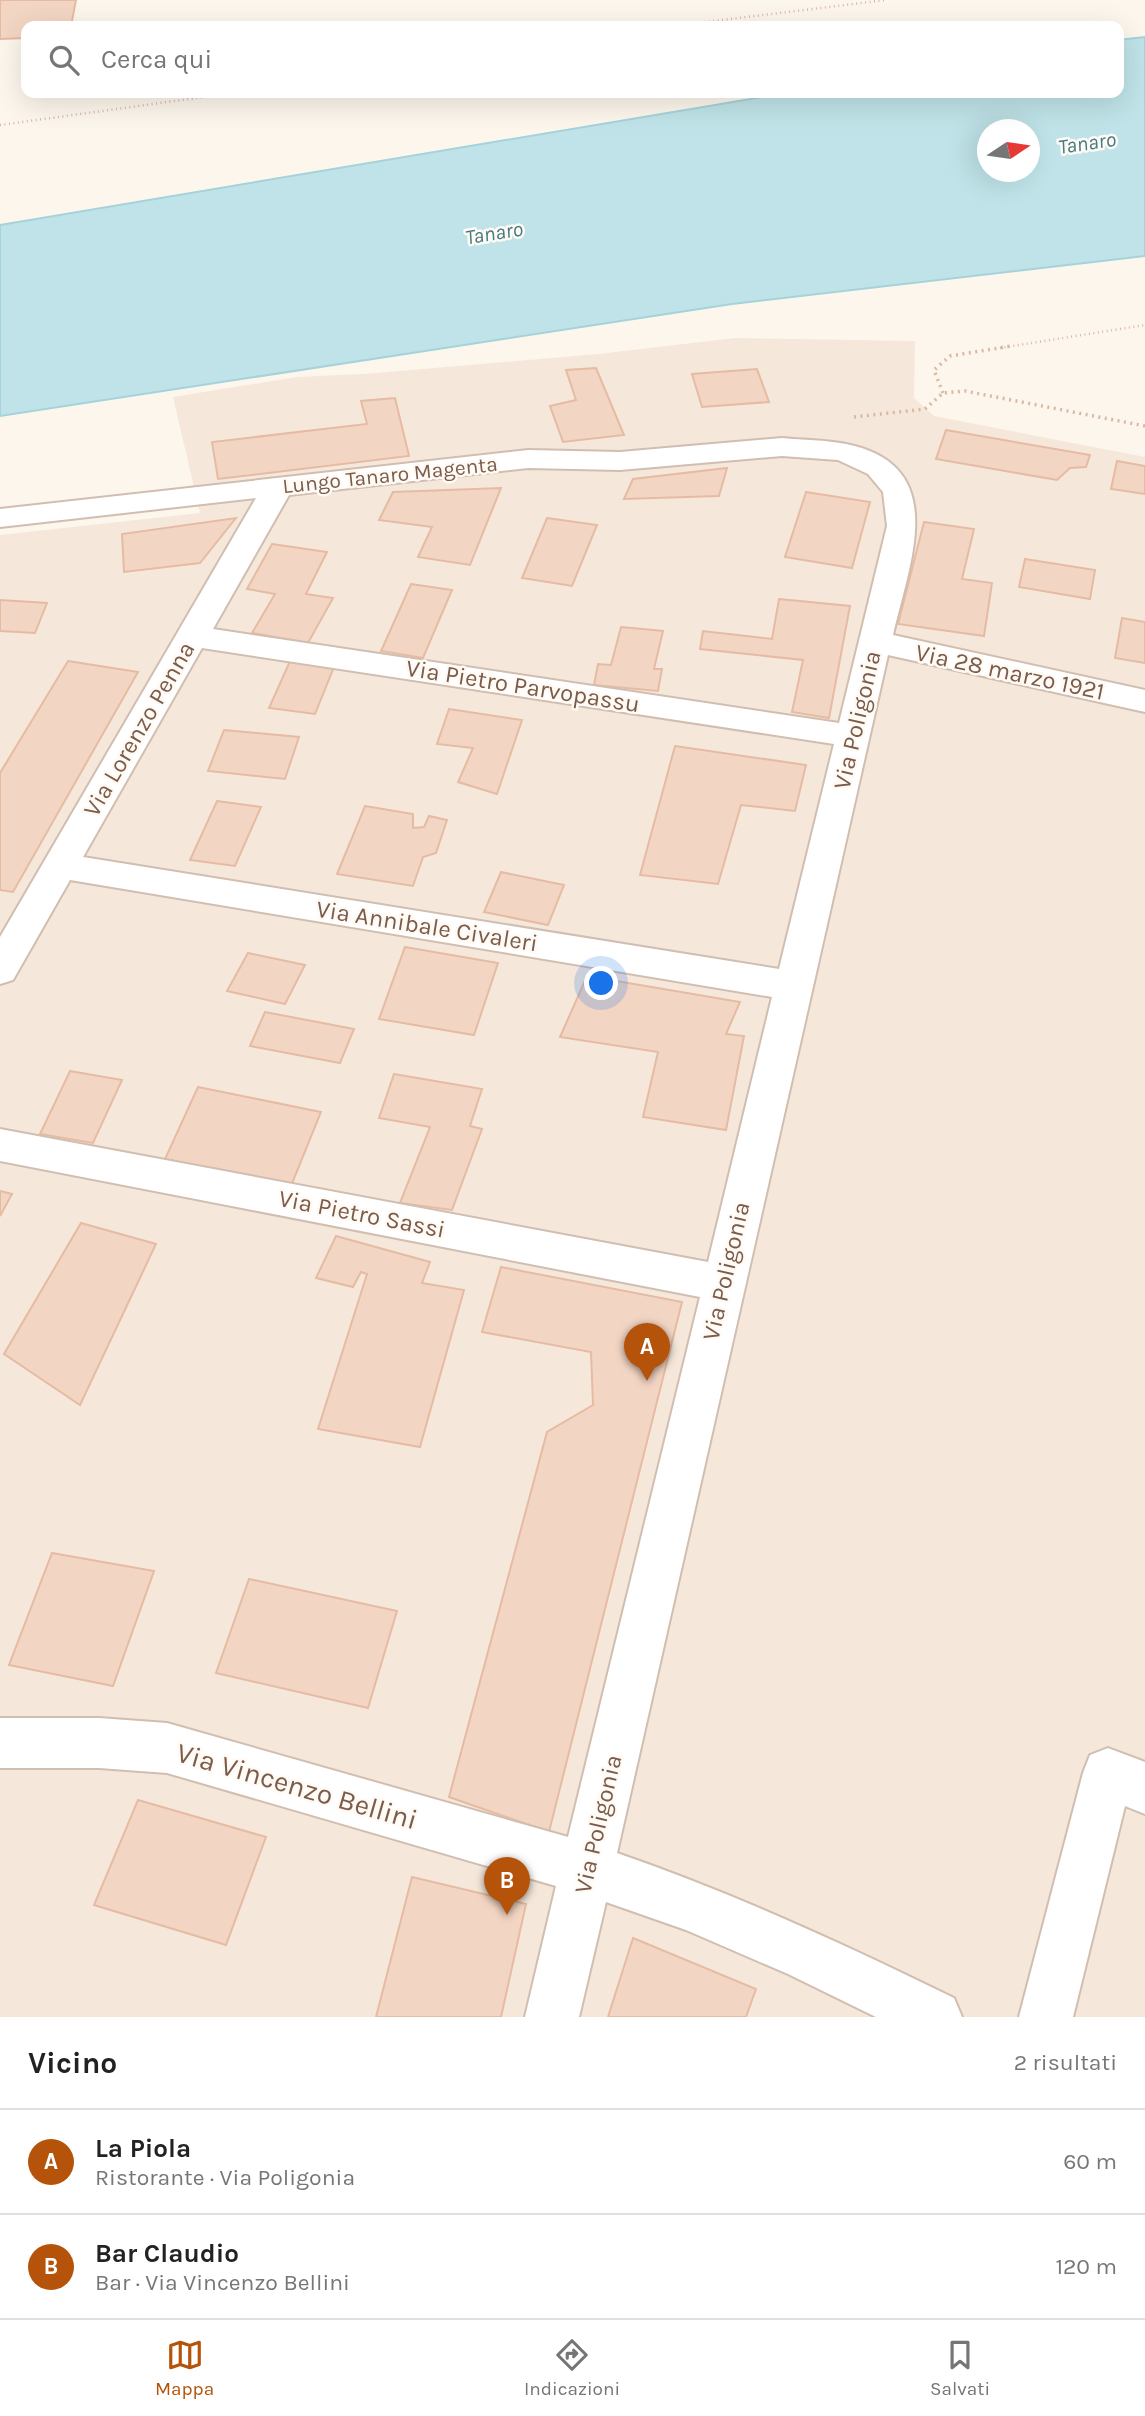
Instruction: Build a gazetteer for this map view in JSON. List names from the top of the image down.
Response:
{
  "streets": {
    "street": [
      "Lungo Tanaro Magenta",
      "Via 28 marzo 1921",
      "Via Pietro Parvopassu",
      "Via Poligonia",
      "Via Lorenzo Penna",
      "Via Annibale Civaleri",
      "Via Pietro Sassi",
      "Via Vincenzo Bellini"
    ]
  },
  "crossings": [
    ["Lungo Tanaro Magenta", "Via Poligonia"],
    ["Lungo Tanaro Magenta", "Via Lorenzo Penna"],
    ["Via 28 marzo 1921", "Via Poligonia"],
    ["Via Pietro Parvopassu", "Via Poligonia"],
    ["Via Pietro Parvopassu", "Via Lorenzo Penna"],
    ["Via Poligonia", "Via Annibale Civaleri"],
    ["Via Poligonia", "Via Pietro Sassi"],
    ["Via Poligonia", "Via Vincenzo Bellini"],
    ["Via Lorenzo Penna", "Via Annibale Civaleri"]
  ],
  "water": ["Tanaro"],
  "north": "right",
  "page": {
    "search": "Cerca qui",
    "pins": ["A", "B"],
    "heading": ["Vicino", "2 risultati"],
    "list": [
      {
        "mark": "A",
        "name": "La Piola",
        "note": "Ristorante · Via Poligonia",
        "value": "60 m"
      },
      {
        "mark": "B",
        "name": "Bar Claudio",
        "note": "Bar · Via Vincenzo Bellini",
        "value": "120 m"
      }
    ],
    "nav": ["Mappa", "Indicazioni", "Salvati"]
  }
}
